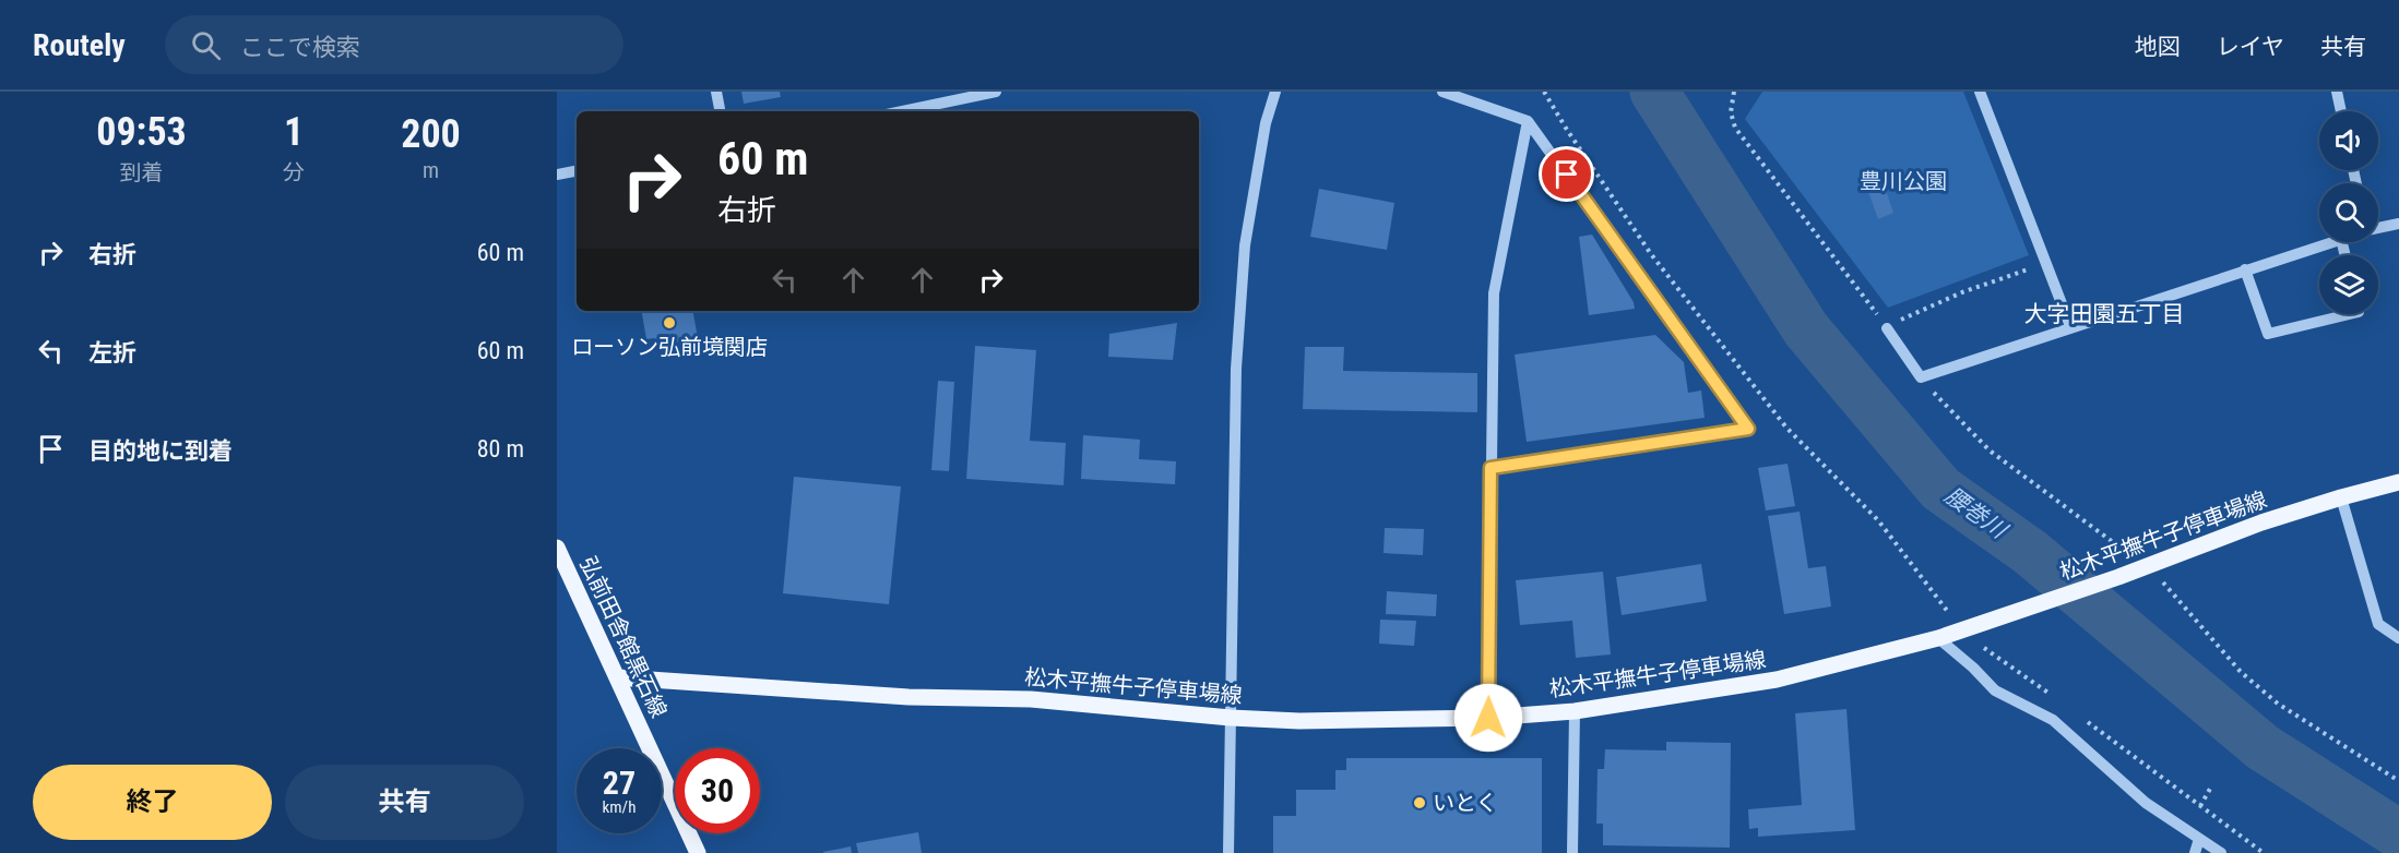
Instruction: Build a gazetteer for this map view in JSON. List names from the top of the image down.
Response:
{
  "streets": {
    "main road": ["松木平撫牛子停車場線", "弘前田舎館黒石線"]
  },
  "crossings": [
    ["松木平撫牛子停車場線", "弘前田舎館黒石線"]
  ],
  "districts": ["大字田園五丁目"],
  "water": ["腰巻川"],
  "parks": ["豊川公園"],
  "places": ["ローソン弘前境関店", "いとく"],
  "page": {
    "header": "Routely",
    "search": "ここで検索",
    "nav": ["地図", "レイヤ", "共有"],
    "eta": [
      "09:53",
      "到着",
      "1",
      "分",
      "200",
      "m"
    ],
    "turn": ["60 m", "右折"],
    "list": [
      {
        "name": "右折",
        "value": "60 m"
      },
      {
        "name": "左折",
        "value": "60 m"
      },
      {
        "name": "目的地に到着",
        "value": "80 m"
      }
    ],
    "speed": "27 km/h",
    "limit": "30",
    "buttons": ["終了", "共有"]
  }
}
